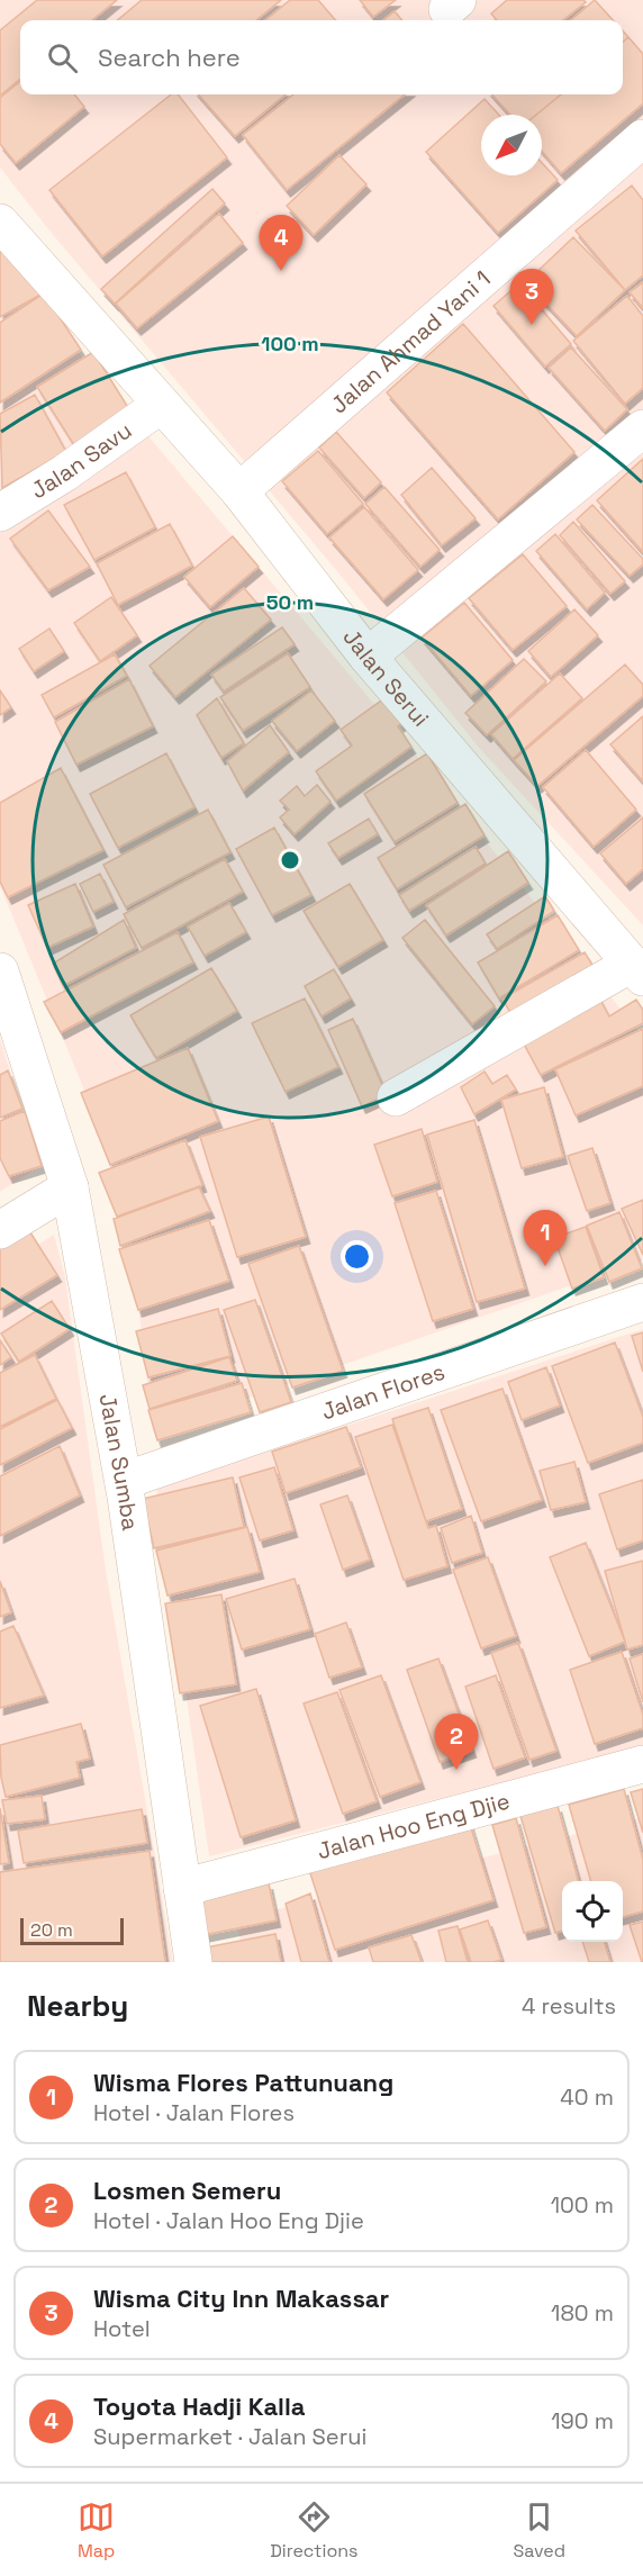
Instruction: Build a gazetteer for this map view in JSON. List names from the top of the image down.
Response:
{
  "streets": {
    "street": [
      "Jalan Ahmad Yani 1",
      "Jalan Savu",
      "Jalan Serui",
      "Jalan Flores",
      "Jalan Sumba",
      "Jalan Hoo Eng Djie"
    ]
  },
  "crossings": [
    ["Jalan Ahmad Yani 1", "Jalan Serui"],
    ["Jalan Savu", "Jalan Serui"],
    ["Jalan Flores", "Jalan Sumba"],
    ["Jalan Sumba", "Jalan Hoo Eng Djie"]
  ],
  "scale_bar": "20 m",
  "north": "bottom left",
  "page": {
    "search": "Search here",
    "pins": [
      "4",
      "3",
      "1",
      "2"
    ],
    "scale": "20 m",
    "heading": ["Nearby", "4 results"],
    "list": [
      {
        "mark": "1",
        "name": "Wisma Flores Pattunuang",
        "note": "Hotel · Jalan Flores",
        "value": "40 m"
      },
      {
        "mark": "2",
        "name": "Losmen Semeru",
        "note": "Hotel · Jalan Hoo Eng Djie",
        "value": "100 m"
      },
      {
        "mark": "3",
        "name": "Wisma City Inn Makassar",
        "note": "Hotel",
        "value": "180 m"
      },
      {
        "mark": "4",
        "name": "Toyota Hadji Kalla",
        "note": "Supermarket · Jalan Serui",
        "value": "190 m"
      }
    ],
    "nav": ["Map", "Directions", "Saved"]
  },
  "rings": ["100 m", "50 m"]
}
